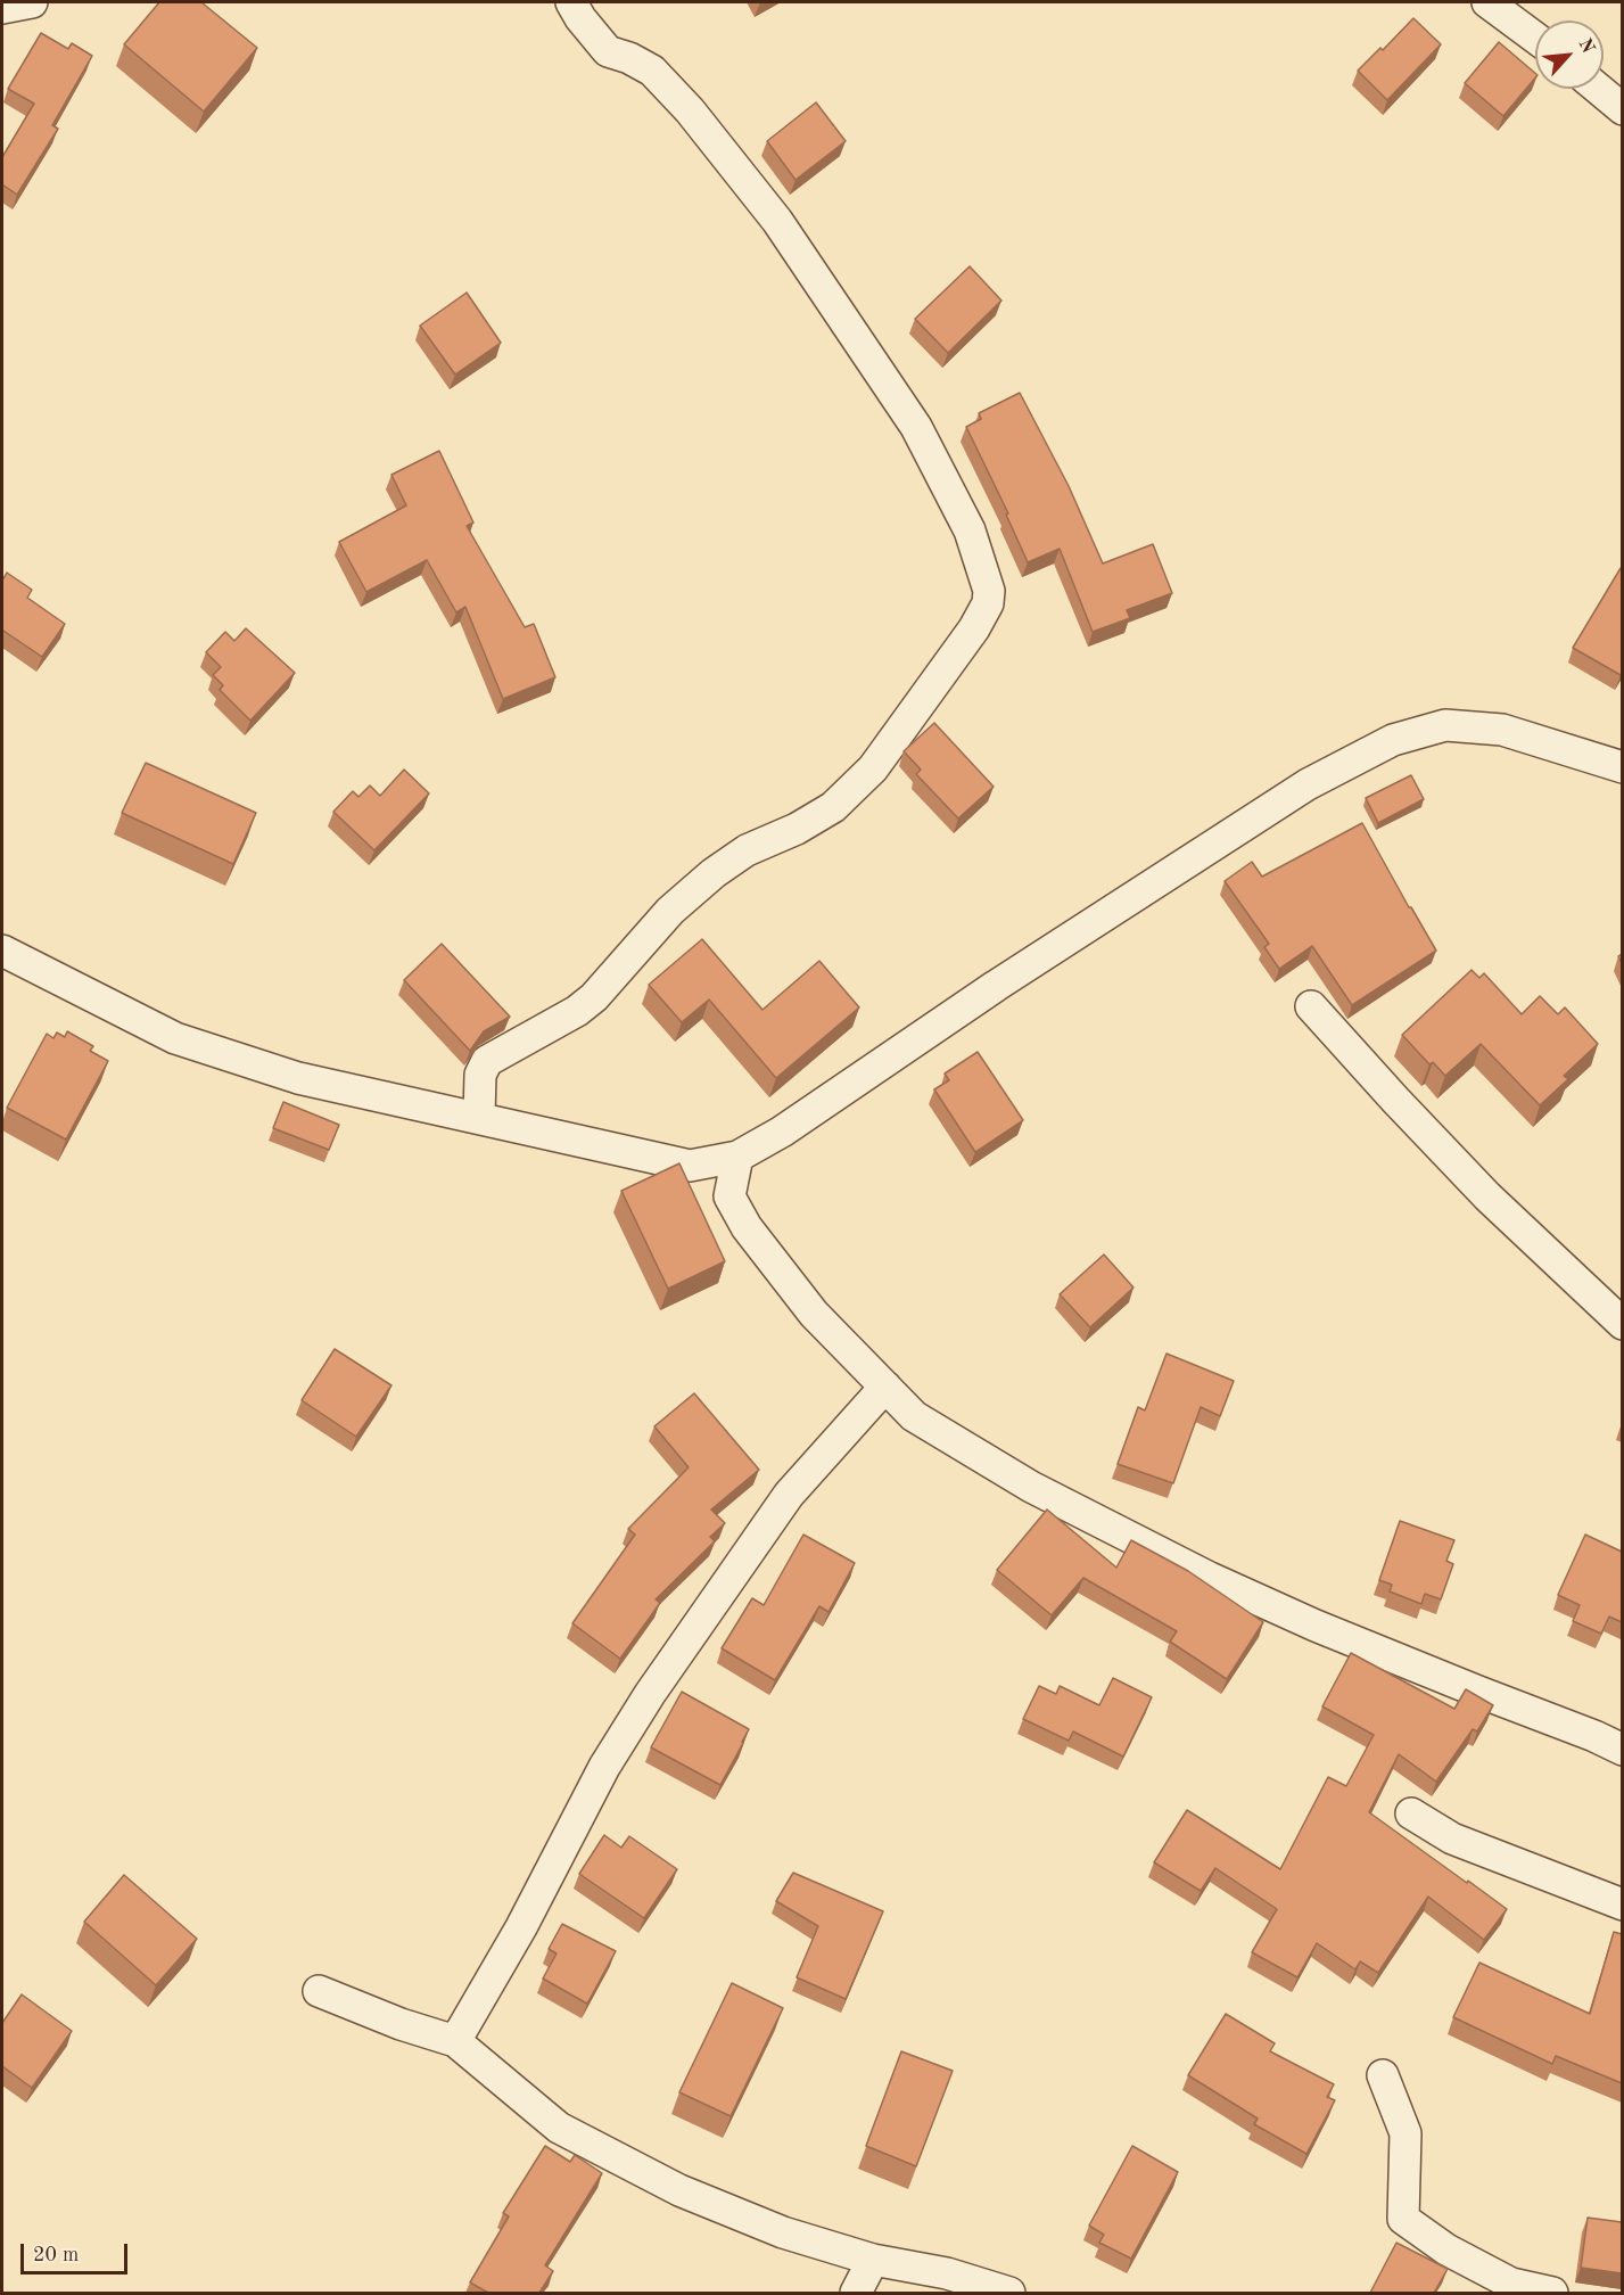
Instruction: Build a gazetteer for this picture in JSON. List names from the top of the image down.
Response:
{
  "scale_bar": "20 m",
  "north": "top right"
}
